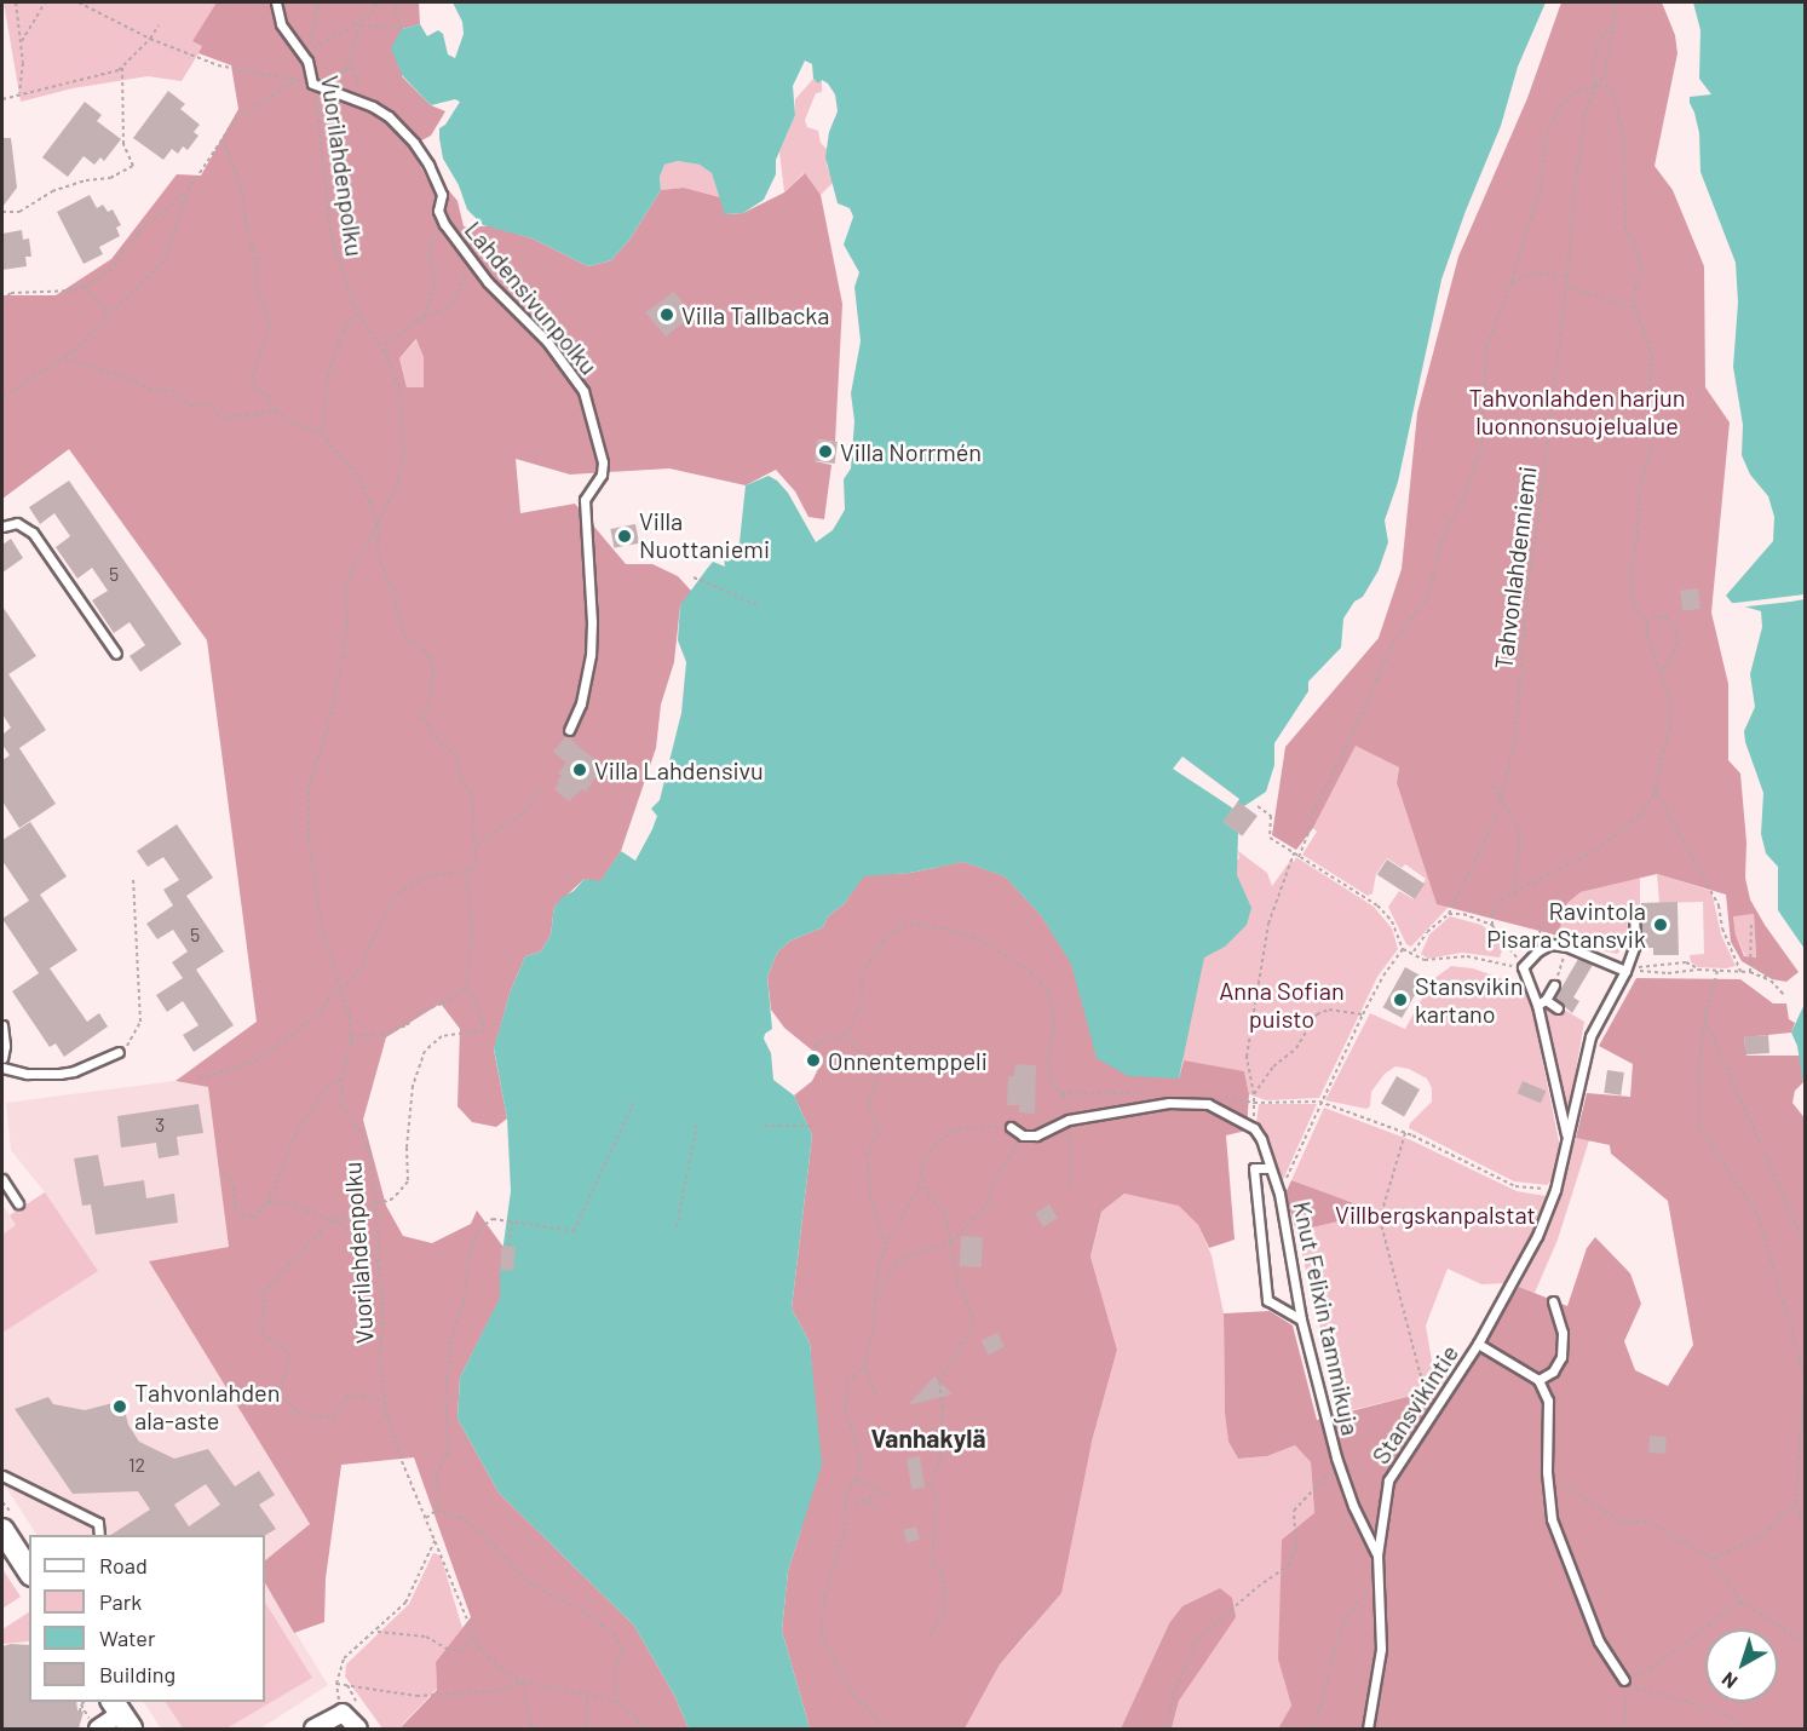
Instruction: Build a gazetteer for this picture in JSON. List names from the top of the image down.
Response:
{
  "streets": {
    "lane": ["Lahdensivunpolku", "Knut Felixin tammikuja", "Stansvikintie"],
    "path": ["Vuorilahdenpolku", "Tahvonlahdenniemi"]
  },
  "crossings": [
    ["Vuorilahdenpolku", "Lahdensivunpolku"],
    ["Knut Felixin tammikuja", "Stansvikintie"]
  ],
  "districts": ["Vanhakylä"],
  "parks": ["Tahvonlahden harjun luonnonsuojelualue", "Anna Sofian puisto", "Villbergskanpalstat"],
  "places": [
    "Villa Tallbacka",
    "Villa Norrmén",
    "Villa Nuottaniemi",
    "Villa Lahdensivu",
    "Ravintola Pisara Stansvik",
    "Stansvikin kartano",
    "Onnentemppeli",
    "Tahvonlahden ala-aste"
  ],
  "house_numbers": [
    "5",
    "5",
    "3",
    "12"
  ],
  "legend": [
    "Road",
    "Park",
    "Water",
    "Building"
  ],
  "north": "bottom left"
}
